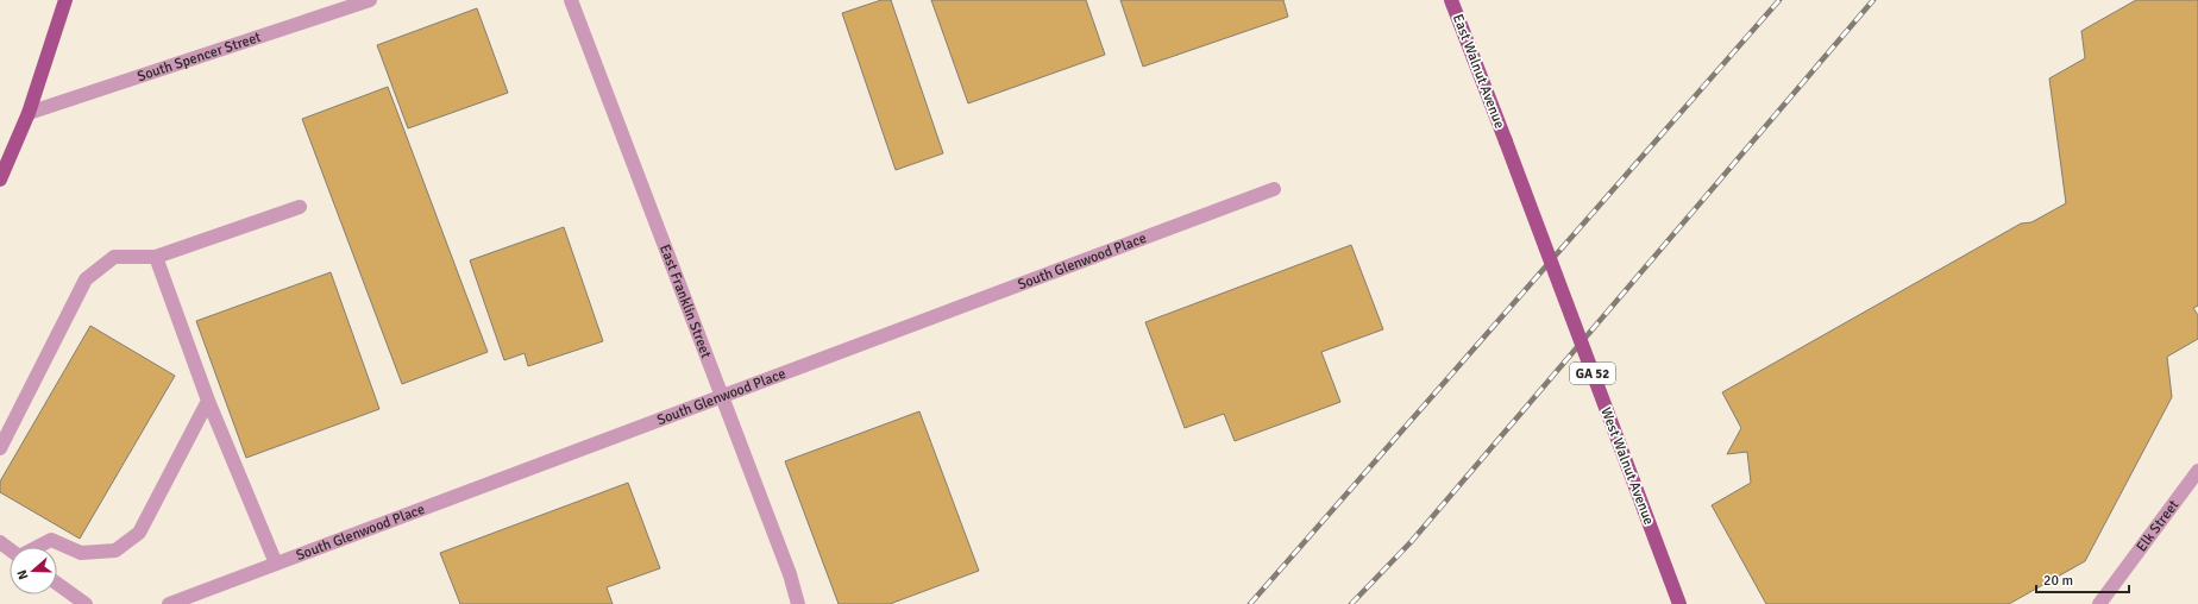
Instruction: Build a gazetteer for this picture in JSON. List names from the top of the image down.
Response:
{
  "streets": {
    "main road": ["East Walnut Avenue", "GA 52", "West Walnut Avenue"],
    "street": [
      "South Spencer Street",
      "South Glenwood Place",
      "East Franklin Street",
      "Elk Street"
    ]
  },
  "crossings": [
    ["East Walnut Avenue", "West Walnut Avenue"],
    ["South Glenwood Place", "East Franklin Street"]
  ],
  "scale_bar": "20 m",
  "north": "left"
}
